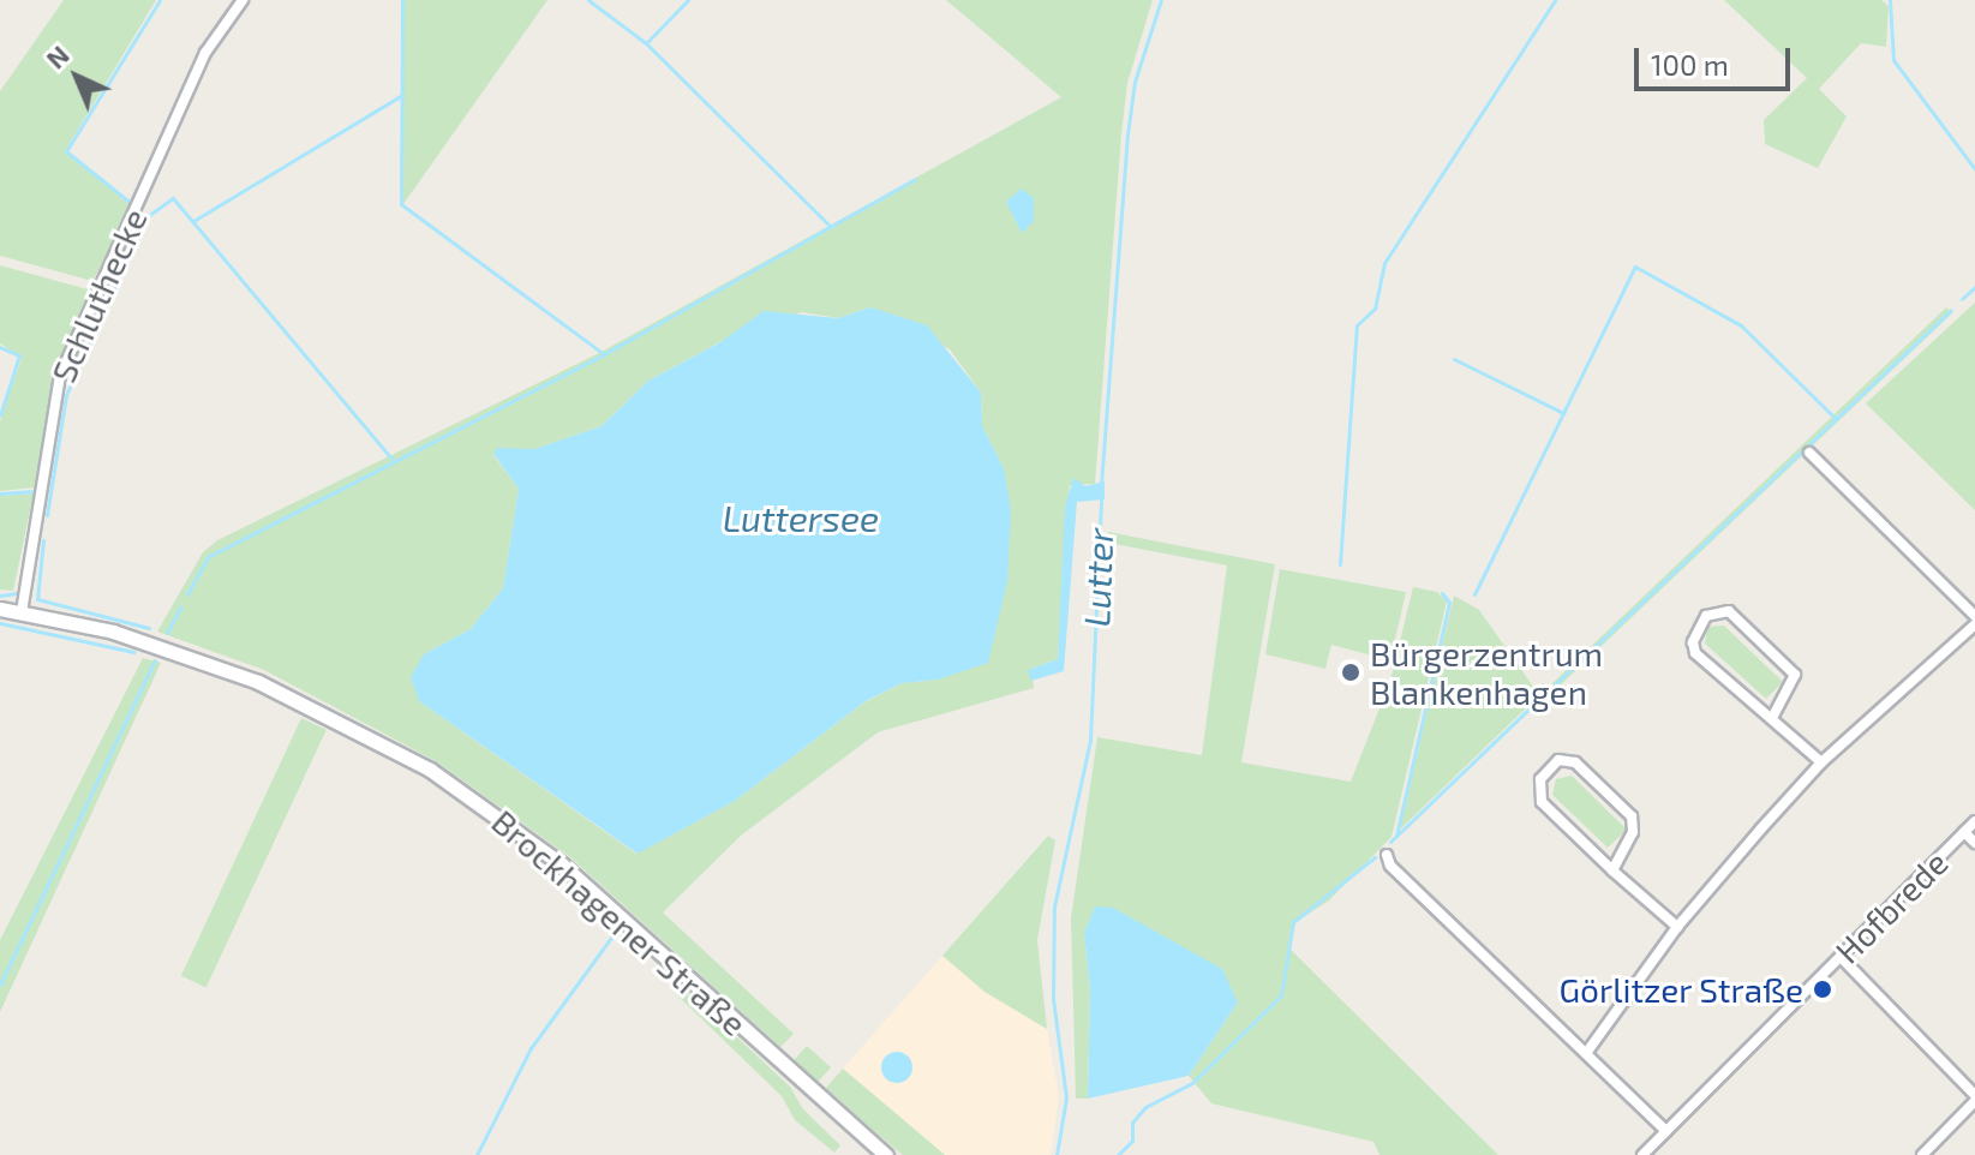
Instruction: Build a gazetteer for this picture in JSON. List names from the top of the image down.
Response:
{
  "streets": {
    "main road": ["Brockhagener Straße"],
    "street": ["Schluthecke", "Hofbrede"]
  },
  "crossings": [
    ["Schluthecke", "Brockhagener Straße"]
  ],
  "water": ["Luttersee", "Lutter"],
  "places": ["Bürgerzentrum Blankenhagen", "Görlitzer Straße"],
  "scale_bar": "100 m",
  "north": "top left"
}
